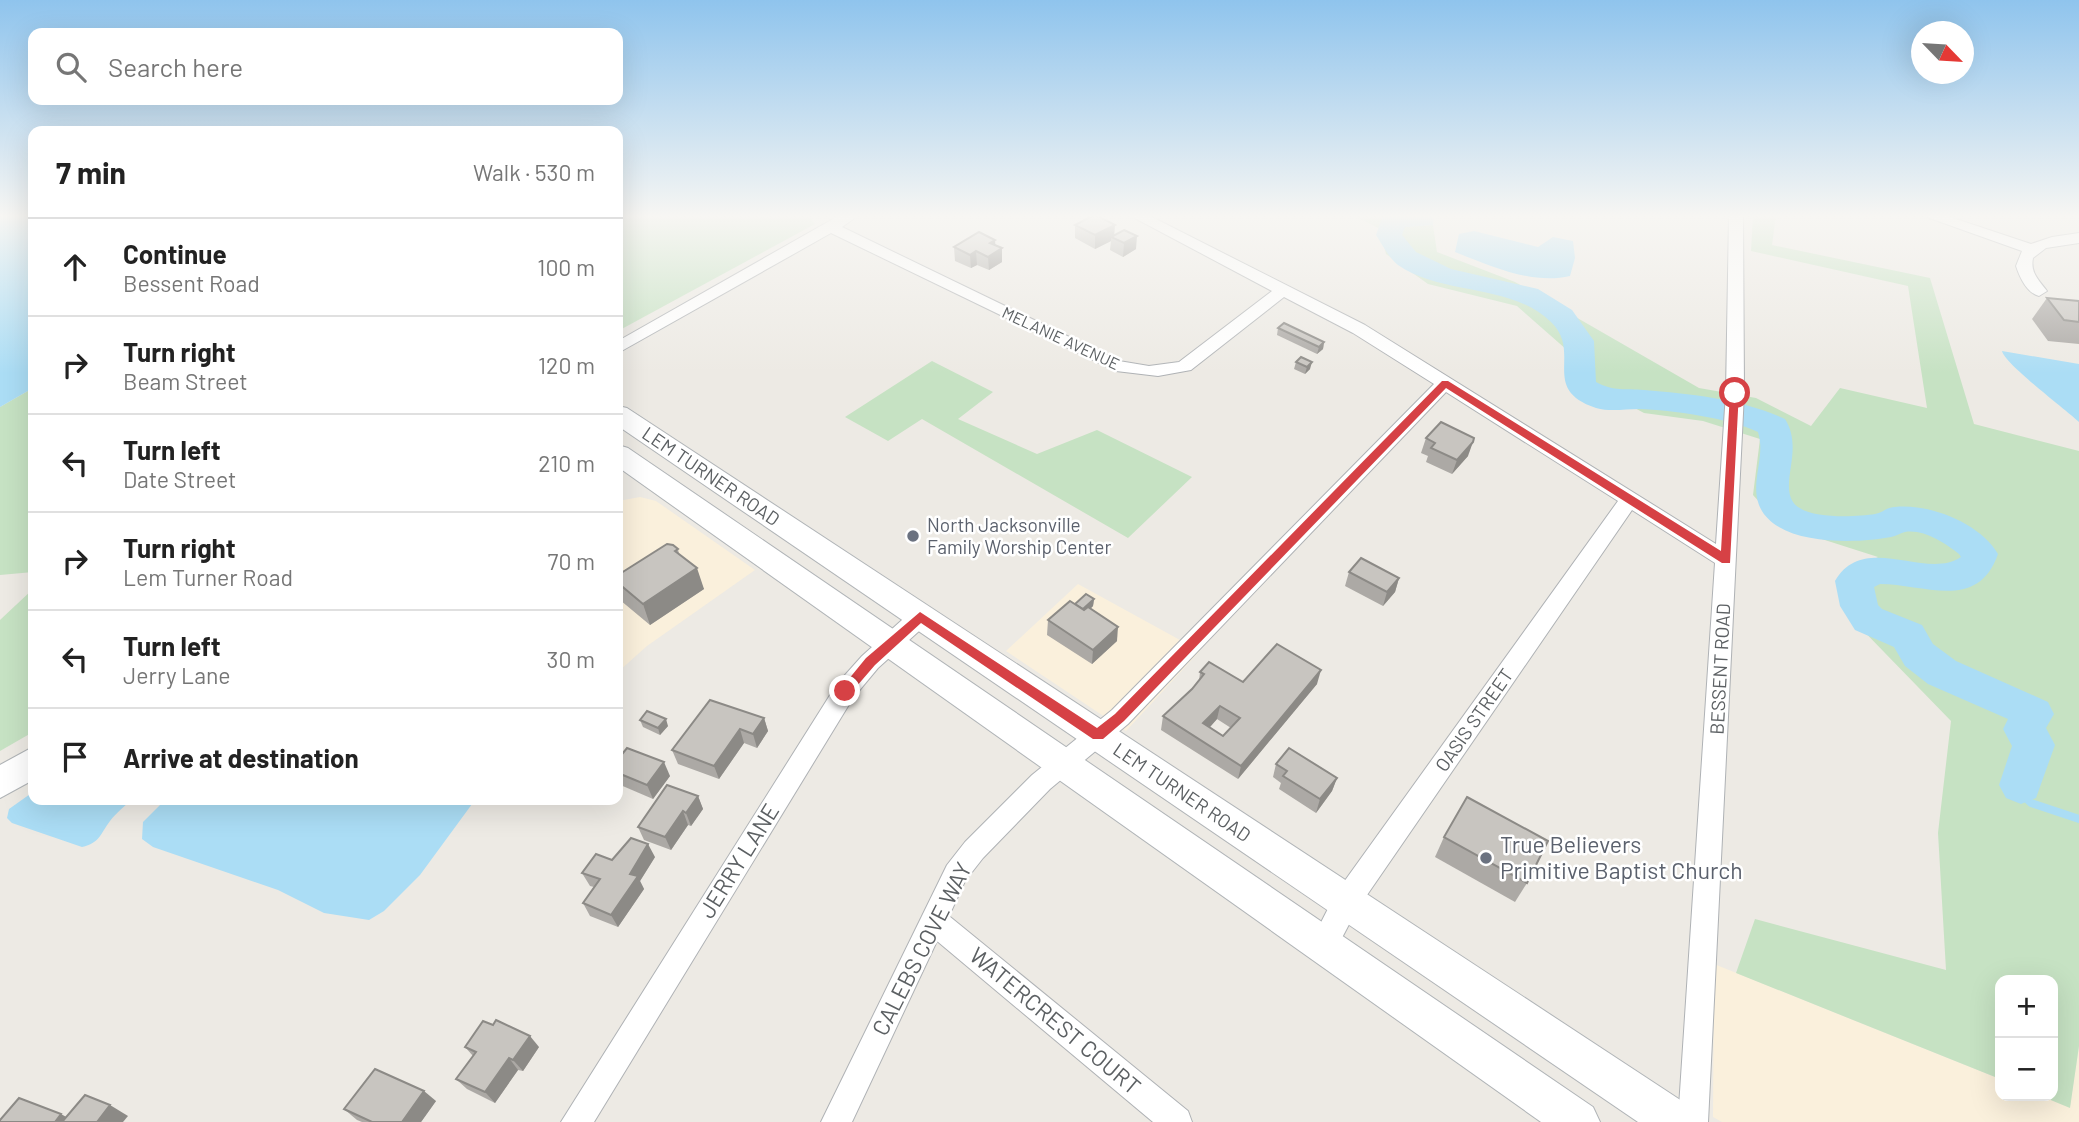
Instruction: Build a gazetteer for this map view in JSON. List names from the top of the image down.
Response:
{
  "streets": {
    "main road": ["LEM TURNER ROAD"],
    "street": [
      "MELANIE AVENUE",
      "BESSENT ROAD",
      "OASIS STREET",
      "JERRY LANE",
      "CALEBS COVE WAY",
      "WATERCREST COURT"
    ]
  },
  "crossings": [
    ["LEM TURNER ROAD", "OASIS STREET"],
    ["LEM TURNER ROAD", "JERRY LANE"],
    ["LEM TURNER ROAD", "CALEBS COVE WAY"],
    ["CALEBS COVE WAY", "WATERCREST COURT"]
  ],
  "places": ["North Jacksonville Family Worship Center", "True Believers Primitive Baptist Church"],
  "north": "bottom right",
  "page": {
    "search": "Search here",
    "heading": ["7 min", "Walk · 530 m"],
    "list": [
      ["Continue", "Bessent Road", "100 m"],
      ["Turn right", "Beam Street", "120 m"],
      ["Turn left", "Date Street", "210 m"],
      ["Turn right", "Lem Turner Road", "70 m"],
      ["Turn left", "Jerry Lane", "30 m"],
      "Arrive at destination"
    ],
    "map_buttons": ["+", "−"]
  }
}
